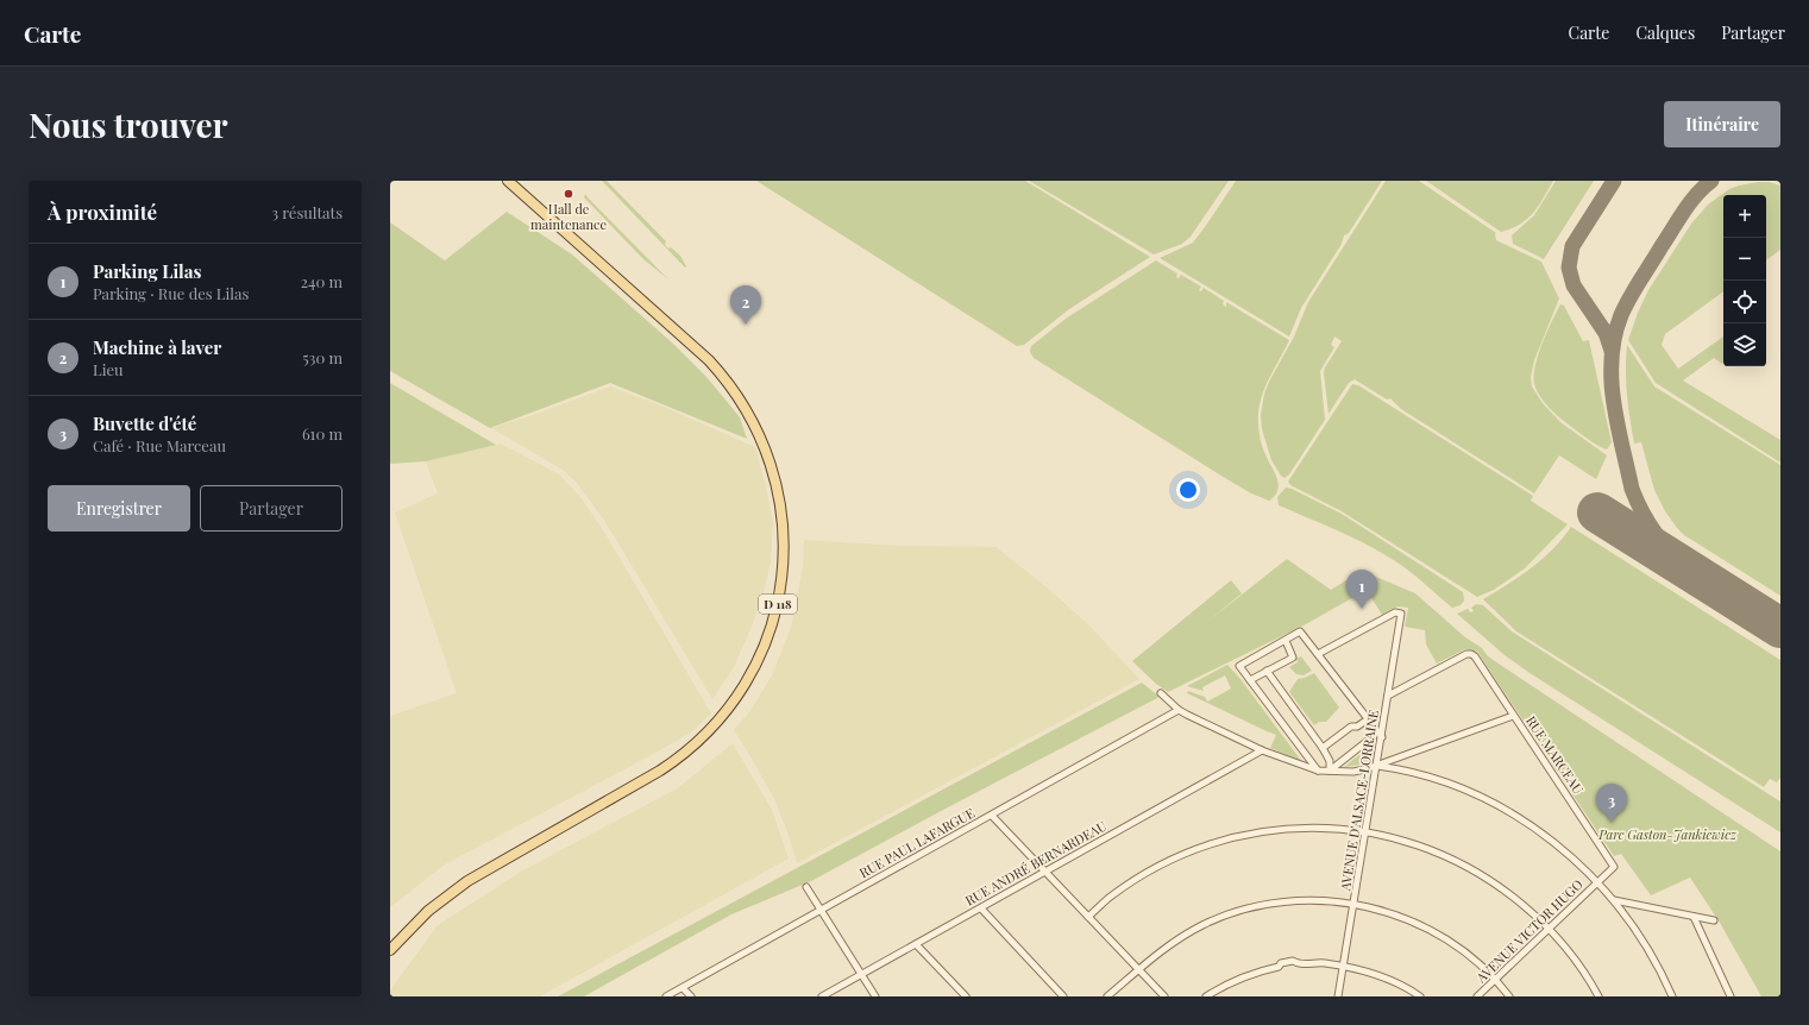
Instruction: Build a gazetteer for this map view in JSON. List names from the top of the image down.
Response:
{
  "streets": {
    "main road": ["D 118"],
    "street": [
      "RUE MARCEAU",
      "AVENUE D'ALSACE-LORRAINE",
      "RUE PAUL LAFARGUE",
      "RUE ANDRÉ BERNARDEAU",
      "AVENUE VICTOR HUGO"
    ]
  },
  "crossings": [
    ["RUE MARCEAU", "AVENUE D'ALSACE-LORRAINE"],
    ["RUE MARCEAU", "AVENUE VICTOR HUGO"]
  ],
  "parks": ["Parc Gaston-Jankiewicz"],
  "places": ["Hall de maintenance"],
  "page": {
    "header": "Carte",
    "nav": ["Carte", "Calques", "Partager"],
    "buttons": [
      "Itinéraire",
      ["Enregistrer", "Partager"]
    ],
    "title": "Nous trouver",
    "heading": ["À proximité", "3 résultats"],
    "map_buttons": ["+", "−"],
    "list": [
      {
        "mark": "1",
        "name": "Parking Lilas",
        "note": "Parking · Rue des Lilas",
        "value": "240 m"
      },
      {
        "mark": "2",
        "name": "Machine à laver",
        "note": "Lieu",
        "value": "530 m"
      },
      {
        "mark": "3",
        "name": "Buvette d'été",
        "note": "Café · Rue Marceau",
        "value": "610 m"
      }
    ],
    "pins": ["2", "1", "3"]
  }
}
